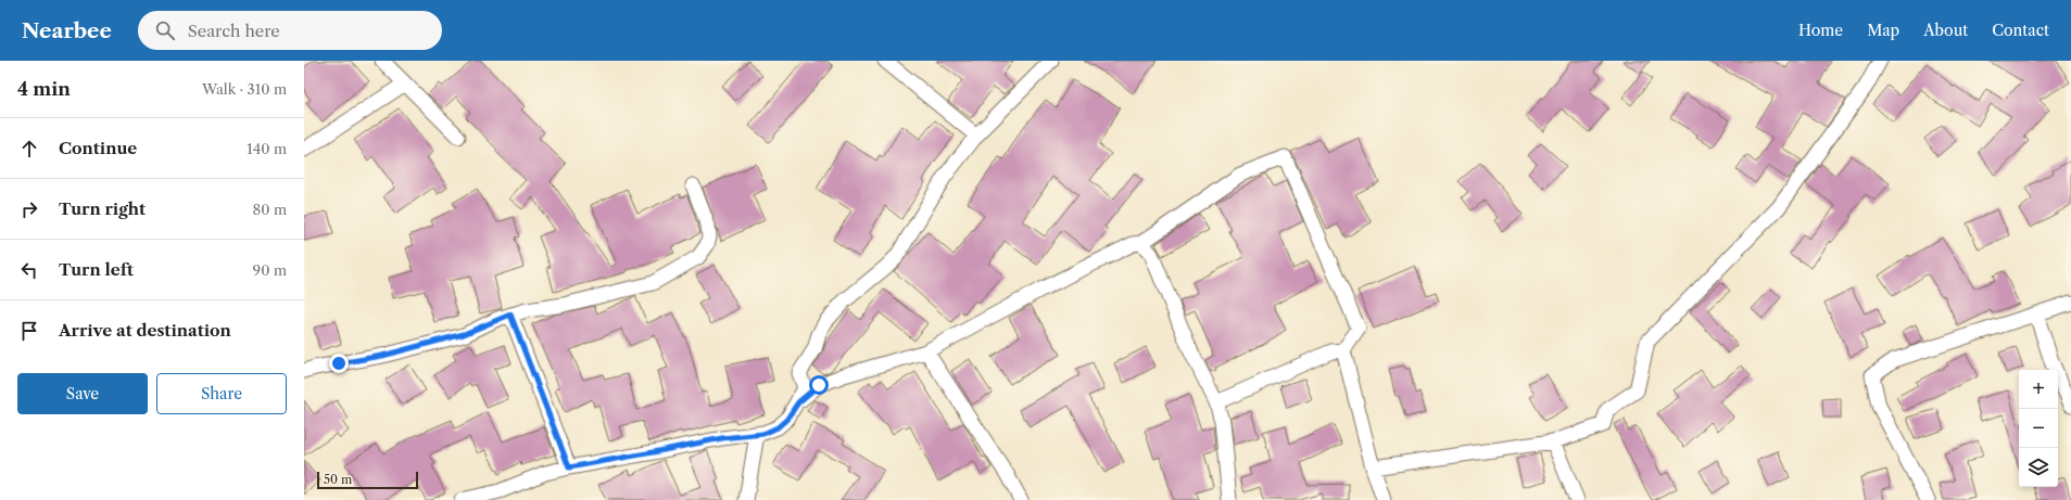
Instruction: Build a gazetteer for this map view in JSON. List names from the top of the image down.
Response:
{
  "scale_bar": "50 m",
  "page": {
    "header": "Nearbee",
    "search": "Search here",
    "nav": [
      "Home",
      "Map",
      "About",
      "Contact"
    ],
    "heading": ["4 min", "Walk · 310 m"],
    "list": [
      ["Continue", "140 m"],
      ["Turn right", "80 m"],
      ["Turn left", "90 m"],
      "Arrive at destination"
    ],
    "buttons": ["Save", "Share"],
    "map_buttons": ["+", "−"],
    "scale": "50 m"
  }
}
